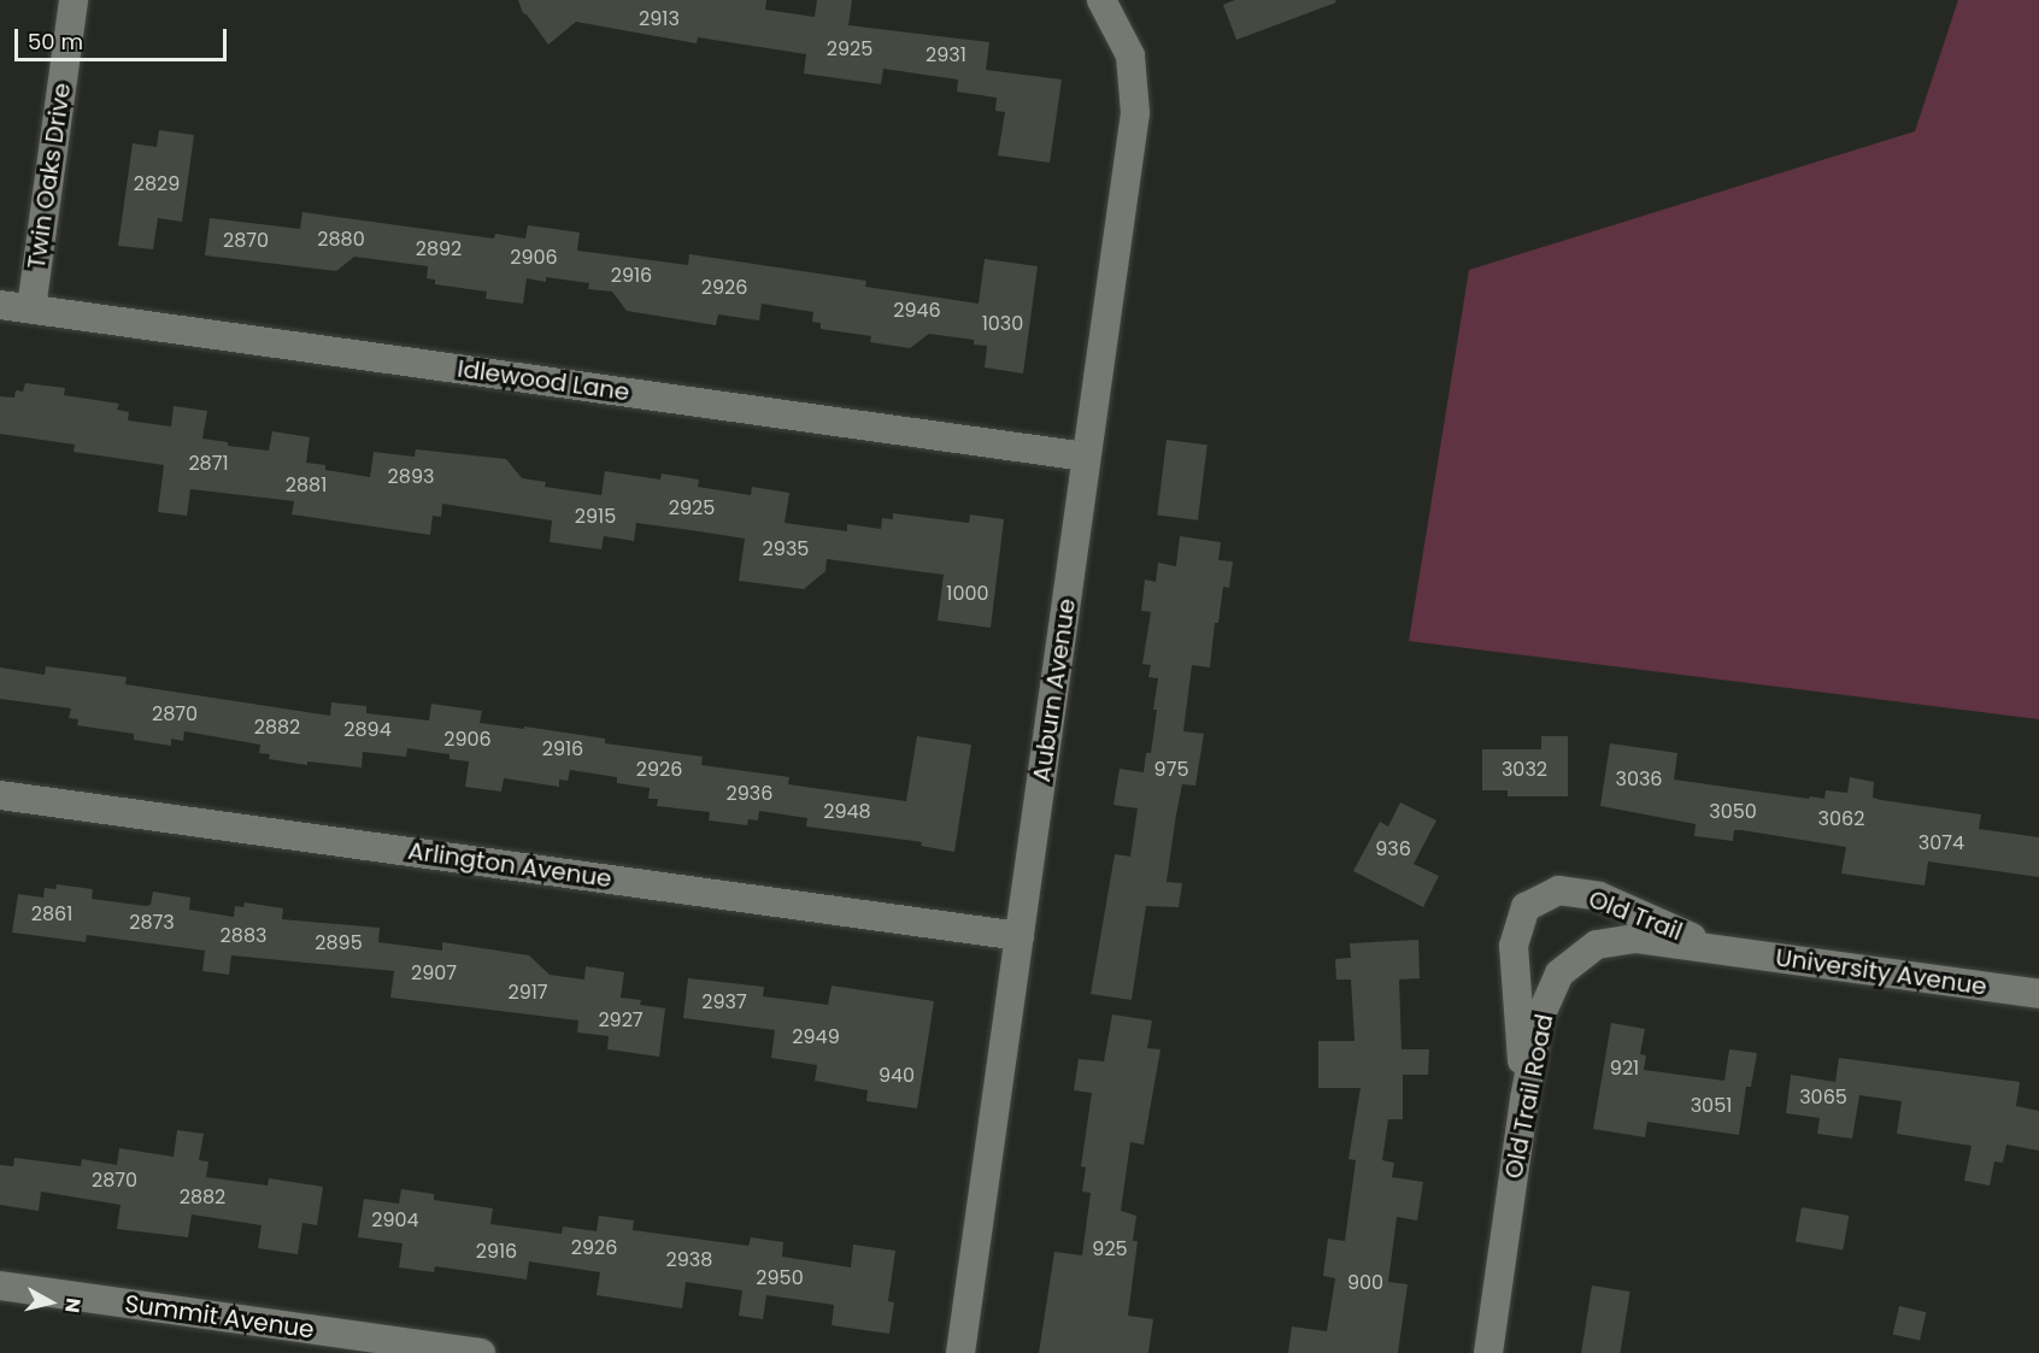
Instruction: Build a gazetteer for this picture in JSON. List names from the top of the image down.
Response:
{
  "streets": {
    "street": [
      "Twin Oaks Drive",
      "Idlewood Lane",
      "Auburn Avenue",
      "Arlington Avenue",
      "Old Trail",
      "University Avenue",
      "Old Trail Road",
      "Summit Avenue"
    ]
  },
  "crossings": [
    ["Twin Oaks Drive", "Idlewood Lane"],
    ["Idlewood Lane", "Auburn Avenue"],
    ["Auburn Avenue", "Arlington Avenue"],
    ["Old Trail", "University Avenue"],
    ["Old Trail", "Old Trail Road"],
    ["University Avenue", "Old Trail Road"]
  ],
  "house_numbers": [
    "2913",
    "2925",
    "2931",
    "2829",
    "2880",
    "2870",
    "2892",
    "2906",
    "2916",
    "2926",
    "2946",
    "1030",
    "2871",
    "2893",
    "2881",
    "2925",
    "2915",
    "2935",
    "1000",
    "2870",
    "2882",
    "2894",
    "2906",
    "2916",
    "2926",
    "975",
    "3032",
    "3036",
    "2936",
    "2948",
    "3050",
    "3062",
    "3074",
    "936",
    "2861",
    "2873",
    "2883",
    "2895",
    "2907",
    "2917",
    "2937",
    "2927",
    "2949",
    "921",
    "940",
    "3065",
    "3051",
    "2870",
    "2882",
    "2904",
    "2926",
    "925",
    "2916",
    "2938",
    "2950",
    "900"
  ],
  "scale_bar": "50 m",
  "north": "right"
}
